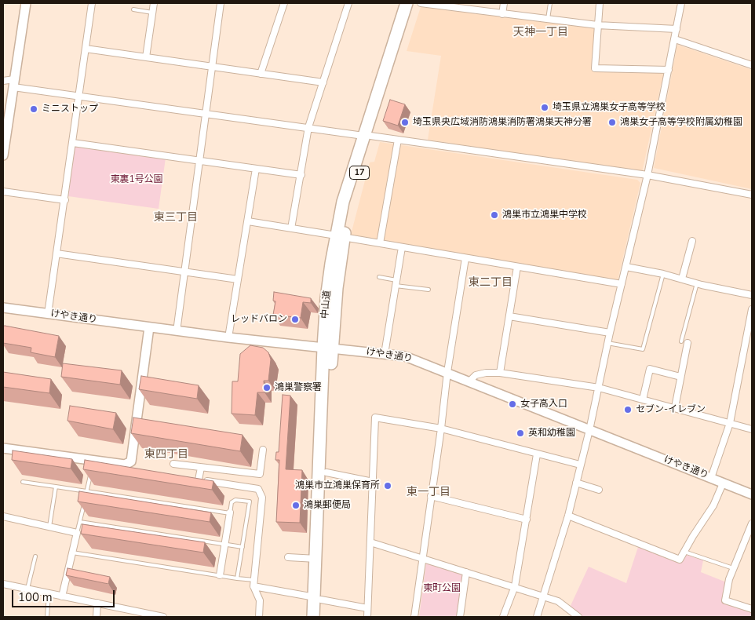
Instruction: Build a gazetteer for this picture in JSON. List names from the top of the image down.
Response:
{
  "streets": {
    "highway": ["17", "中山道"],
    "street": ["けやき通り"]
  },
  "crossings": [
    ["中山道", "けやき通り"]
  ],
  "districts": [
    "天神一丁目",
    "東三丁目",
    "東二丁目",
    "東四丁目",
    "東一丁目"
  ],
  "parks": ["東裏1号公園", "東町公園"],
  "places": [
    "埼玉県立鴻巣女子高等学校",
    "ミニストップ",
    "埼玉県央広域消防鴻巣消防署鴻巣天神分署",
    "鴻巣女子高等学校附属幼稚園",
    "鴻巣市立鴻巣中学校",
    "レッドバロン",
    "鴻巣警察署",
    "女子高入口",
    "セブン-イレブン",
    "英和幼稚園",
    "鴻巣市立鴻巣保育所",
    "鴻巣郵便局"
  ],
  "scale_bar": "100 m"
}
